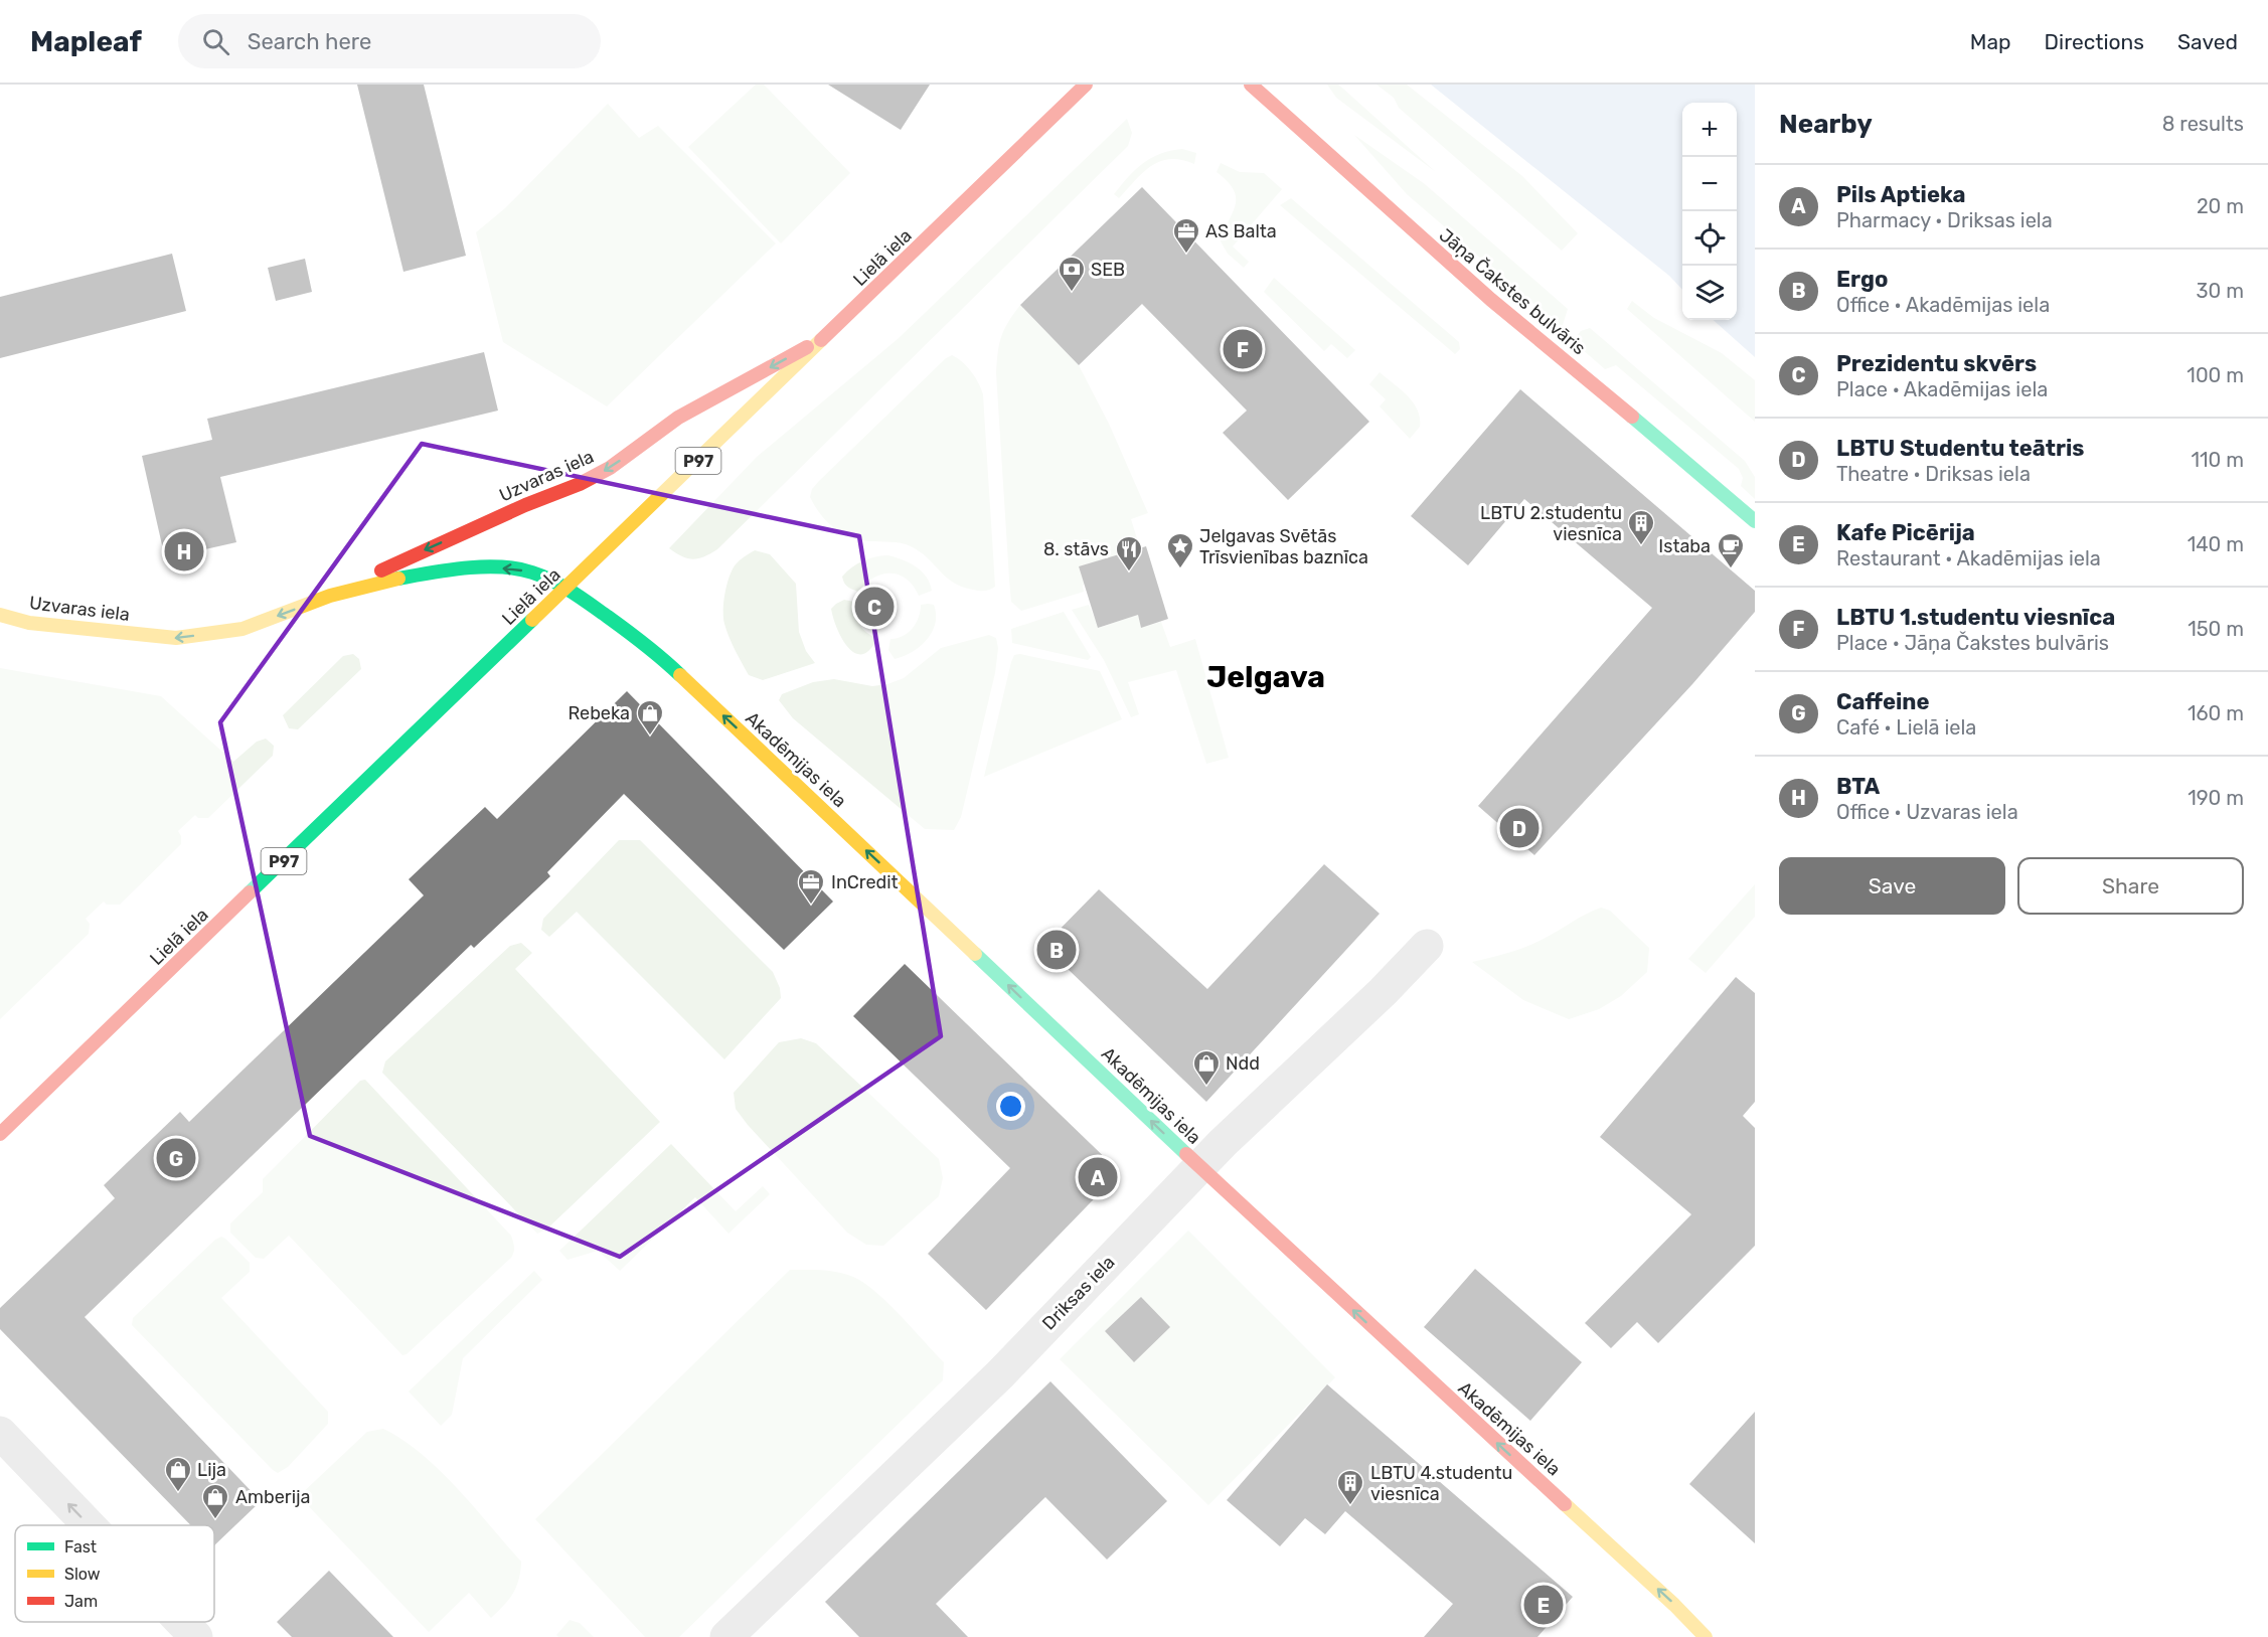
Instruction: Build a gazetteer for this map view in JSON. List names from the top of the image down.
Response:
{
  "streets": {
    "main road": [
      "Lielā iela",
      "Jāņa Čakstes bulvāris",
      "P97",
      "Uzvaras iela",
      "Akadēmijas iela"
    ],
    "street": ["Driksas iela"]
  },
  "crossings": [
    ["Lielā iela", "Uzvaras iela"],
    ["Lielā iela", "Akadēmijas iela"],
    ["Uzvaras iela", "Akadēmijas iela"],
    ["Akadēmijas iela", "Driksas iela"]
  ],
  "one_way": ["Uzvaras iela", "Akadēmijas iela"],
  "districts": ["Jelgava"],
  "places": {
    "office": ["AS Balta", "InCredit"],
    "bank": ["SEB"],
    "building": ["LBTU 2.studentu viesnīca", "LBTU 4.studentu viesnīca"],
    "place": ["Jelgavas Svētās Trīsvienības baznīca"],
    "cafe": ["Istaba"],
    "restaurant": ["8. stāvs"],
    "shop": [
      "Rebeka",
      "Ndd",
      "Lija",
      "Amberija"
    ]
  },
  "legend": ["Fast", "Slow", "Jam"],
  "page": {
    "header": "Mapleaf",
    "search": "Search here",
    "nav": ["Map", "Directions", "Saved"],
    "heading": ["Nearby", "8 results"],
    "map_buttons": ["+", "−"],
    "list": [
      {
        "mark": "A",
        "name": "Pils Aptieka",
        "note": "Pharmacy · Driksas iela",
        "value": "20 m"
      },
      {
        "mark": "B",
        "name": "Ergo",
        "note": "Office · Akadēmijas iela",
        "value": "30 m"
      },
      {
        "mark": "C",
        "name": "Prezidentu skvērs",
        "note": "Place · Akadēmijas iela",
        "value": "100 m"
      },
      {
        "mark": "D",
        "name": "LBTU Studentu teātris",
        "note": "Theatre · Driksas iela",
        "value": "110 m"
      },
      {
        "mark": "E",
        "name": "Kafe Picērija",
        "note": "Restaurant · Akadēmijas iela",
        "value": "140 m"
      },
      {
        "mark": "F",
        "name": "LBTU 1.studentu viesnīca",
        "note": "Place · Jāņa Čakstes bulvāris",
        "value": "150 m"
      },
      {
        "mark": "G",
        "name": "Caffeine",
        "note": "Café · Lielā iela",
        "value": "160 m"
      },
      {
        "mark": "H",
        "name": "BTA",
        "note": "Office · Uzvaras iela",
        "value": "190 m"
      }
    ],
    "pins": [
      "F",
      "H",
      "C",
      "D",
      "B",
      "G",
      "A",
      "E"
    ],
    "buttons": ["Save", "Share"]
  }
}
